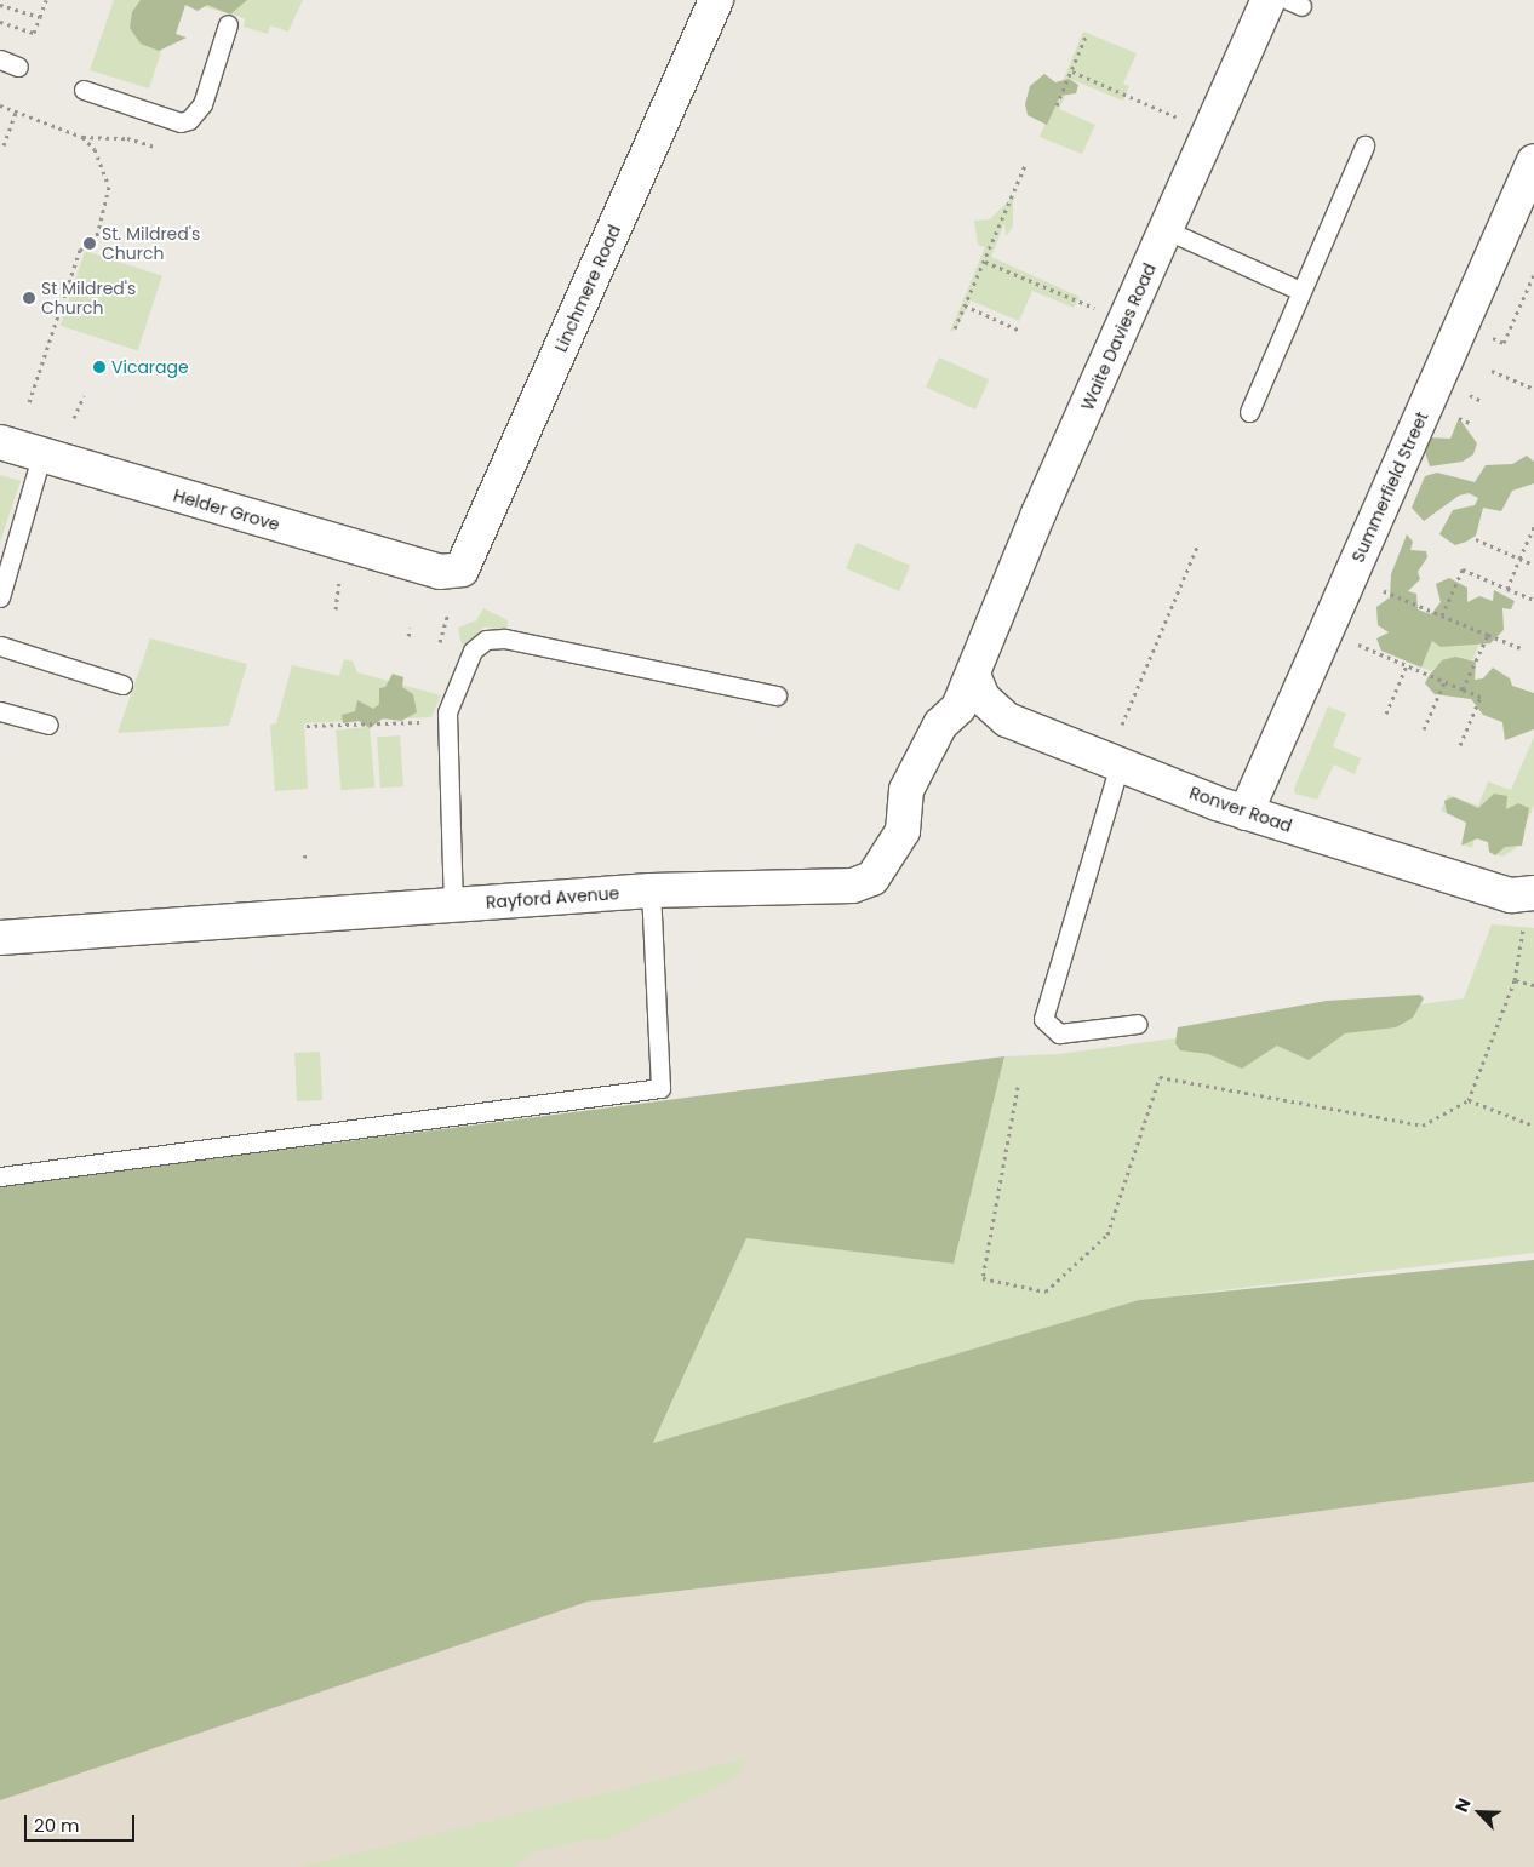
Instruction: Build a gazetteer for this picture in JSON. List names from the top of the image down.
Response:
{
  "streets": {
    "street": [
      "Linchmere Road",
      "Waite Davies Road",
      "Summerfield Street",
      "Helder Grove",
      "Ronver Road",
      "Rayford Avenue"
    ]
  },
  "crossings": [
    ["Linchmere Road", "Helder Grove"],
    ["Waite Davies Road", "Ronver Road"],
    ["Waite Davies Road", "Rayford Avenue"],
    ["Summerfield Street", "Ronver Road"],
    ["Ronver Road", "Rayford Avenue"]
  ],
  "places": ["St. Mildred's Church", "St Mildred's Church", "Vicarage"],
  "scale_bar": "20 m",
  "north": "top left"
}
